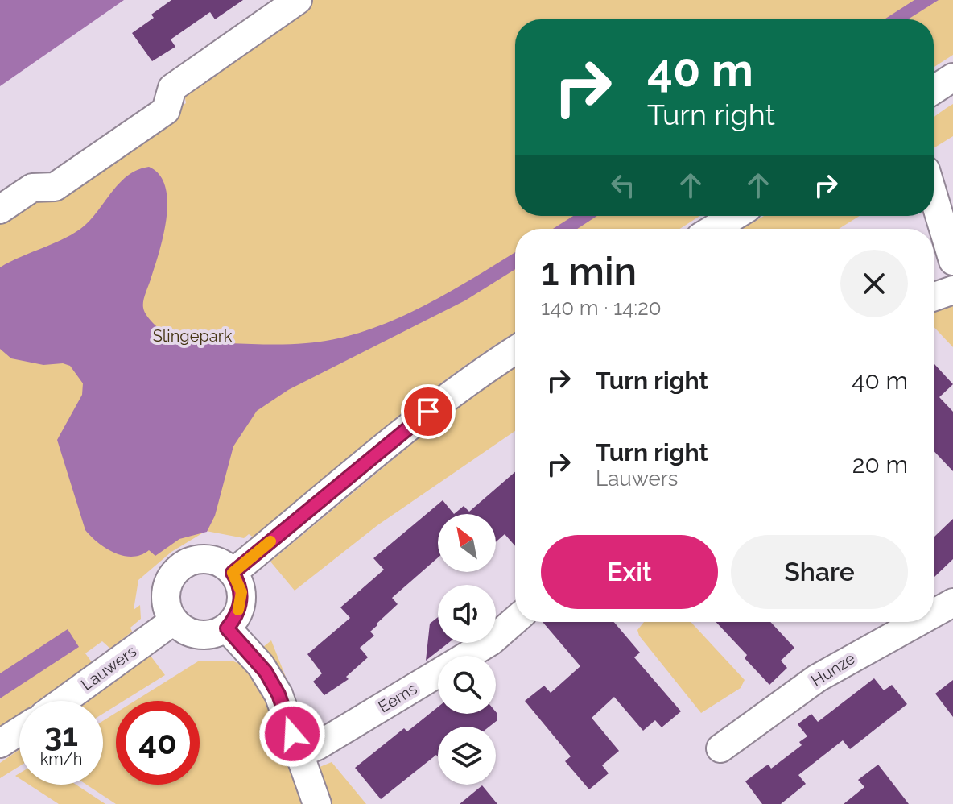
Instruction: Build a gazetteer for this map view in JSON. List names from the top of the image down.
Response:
{
  "streets": {
    "street": ["Lauwers", "Hunze", "Eems"]
  },
  "parks": ["Slingepark"],
  "north": "top left",
  "page": {
    "turn": ["40 m", "Turn right"],
    "heading": ["1 min", "140 m · 14:20"],
    "list": [
      {
        "name": "Turn right",
        "value": "40 m"
      },
      {
        "name": "Turn right",
        "note": "Lauwers",
        "value": "20 m"
      }
    ],
    "buttons": ["Exit", "Share"],
    "speed": "31 km/h",
    "limit": "40"
  }
}
